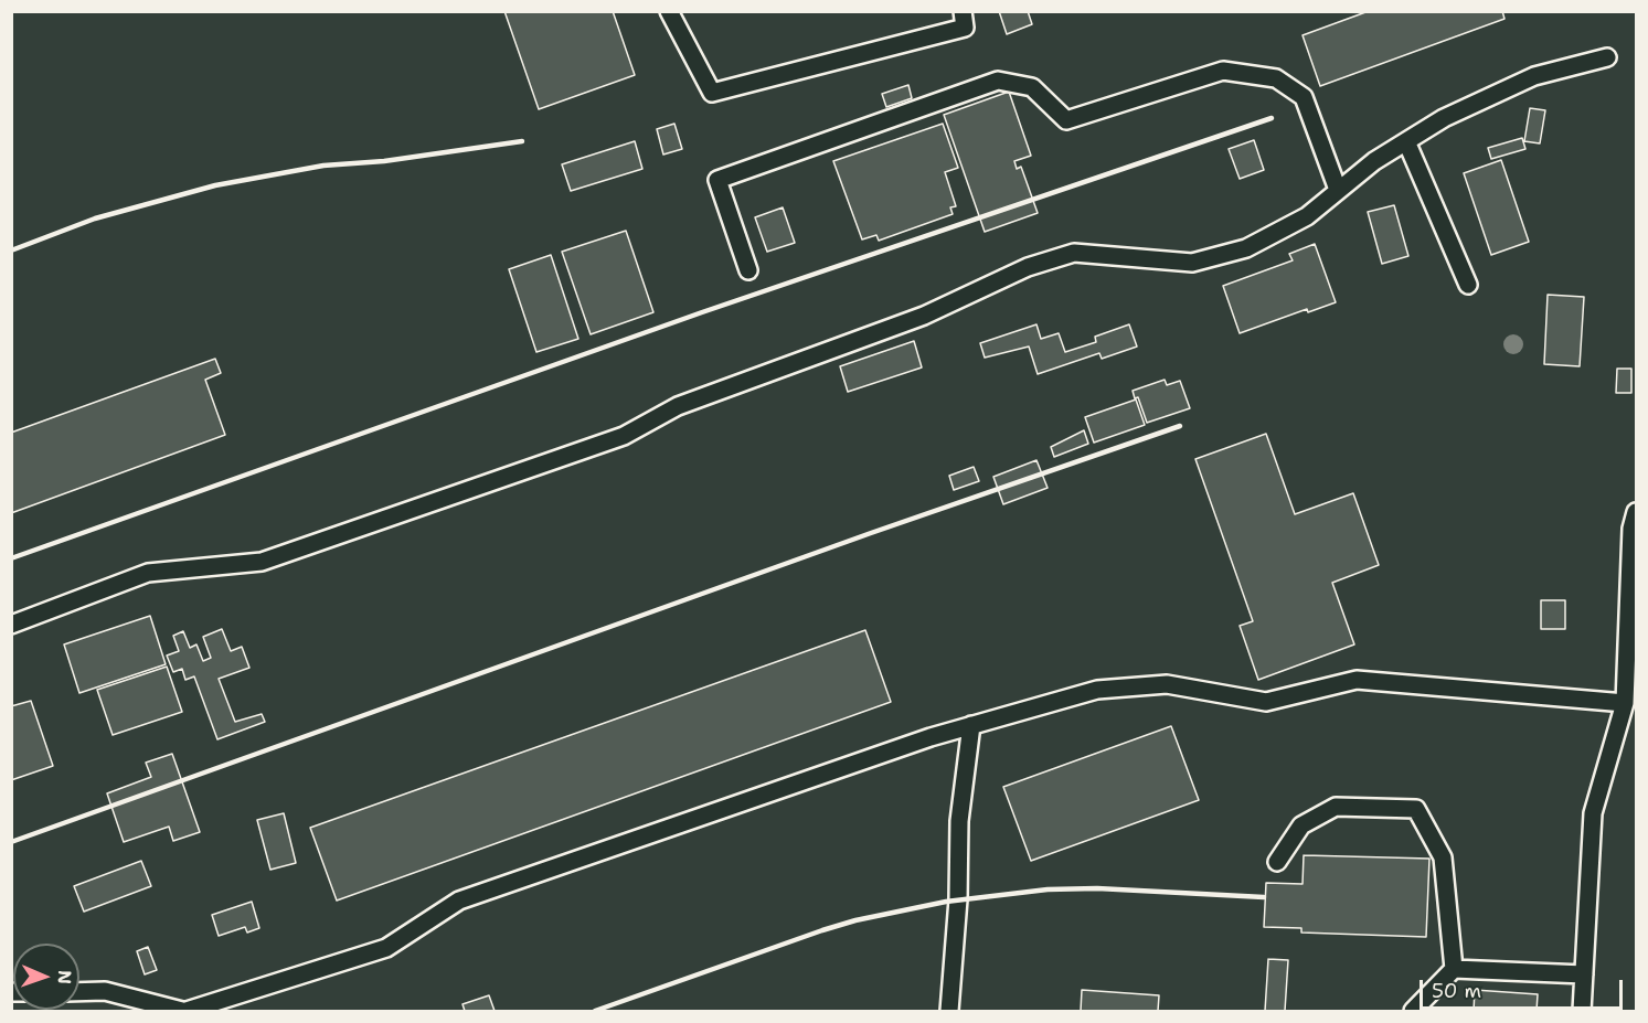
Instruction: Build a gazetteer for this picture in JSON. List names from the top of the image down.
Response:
{
  "scale_bar": "50 m",
  "north": "right"
}
